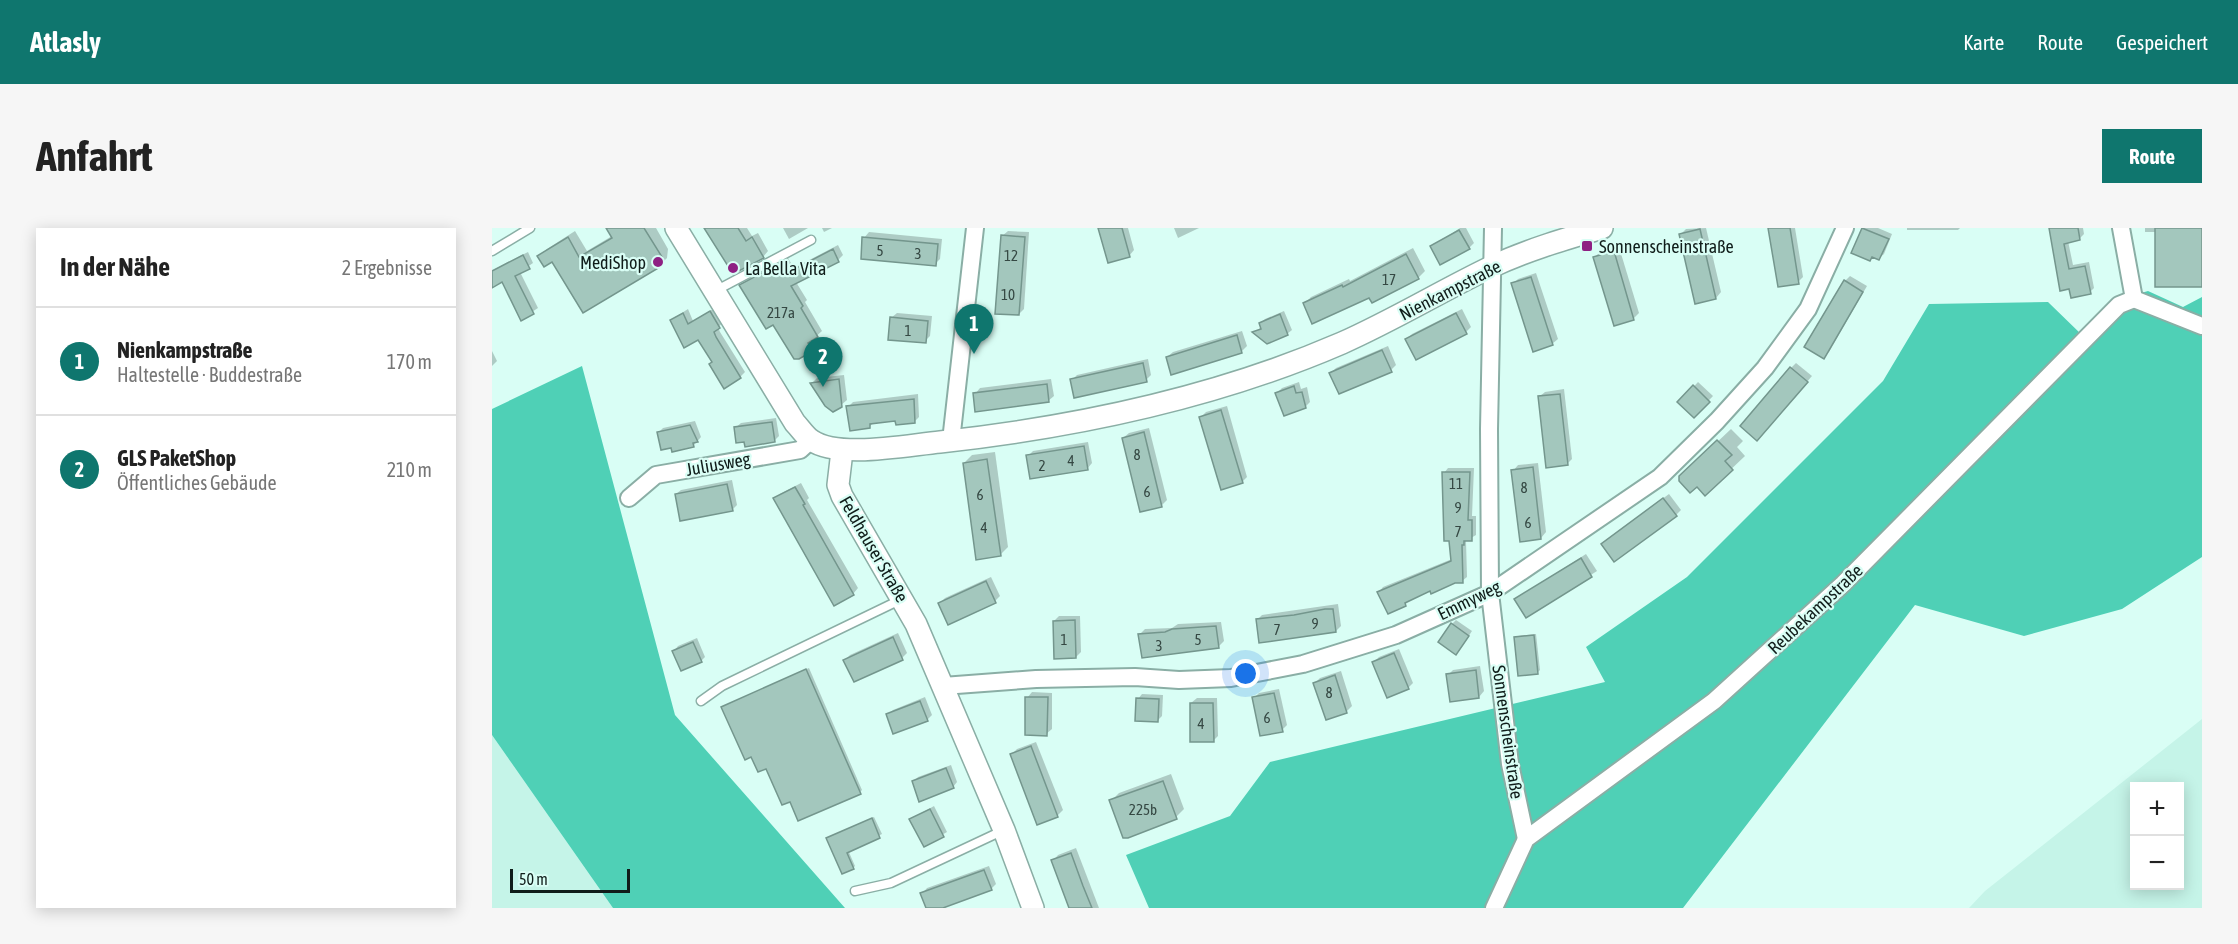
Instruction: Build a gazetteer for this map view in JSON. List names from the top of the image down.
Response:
{
  "streets": {
    "street": [
      "Nienkampstraße",
      "Juliusweg",
      "Feldhauser Straße",
      "Emmyweg",
      "Reubekampstraße",
      "Sonnenscheinstraße"
    ]
  },
  "crossings": [
    ["Nienkampstraße", "Feldhauser Straße"],
    ["Nienkampstraße", "Sonnenscheinstraße"],
    ["Feldhauser Straße", "Emmyweg"],
    ["Emmyweg", "Sonnenscheinstraße"],
    ["Reubekampstraße", "Sonnenscheinstraße"]
  ],
  "places": {
    "transit": ["Sonnenscheinstraße"],
    "other": ["MediShop", "La Bella Vita"]
  },
  "house_numbers": [
    "5",
    "3",
    "12",
    "17",
    "10",
    "217a",
    "1",
    "8",
    "4",
    "2",
    "11",
    "8",
    "6",
    "6",
    "9",
    "6",
    "4",
    "7",
    "9",
    "7",
    "1",
    "5",
    "3",
    "8",
    "6",
    "4",
    "225b"
  ],
  "scale_bar": "50 m",
  "page": {
    "header": "Atlasly",
    "nav": ["Karte", "Route", "Gespeichert"],
    "buttons": "Route",
    "title": "Anfahrt",
    "heading": ["In der Nähe", "2 Ergebnisse"],
    "pins": ["1", "2"],
    "list": [
      {
        "mark": "1",
        "name": "Nienkampstraße",
        "note": "Haltestelle · Buddestraße",
        "value": "170 m"
      },
      {
        "mark": "2",
        "name": "GLS PaketShop",
        "note": "Öffentliches Gebäude",
        "value": "210 m"
      }
    ],
    "map_buttons": ["+", "−"],
    "scale": "50 m"
  }
}
